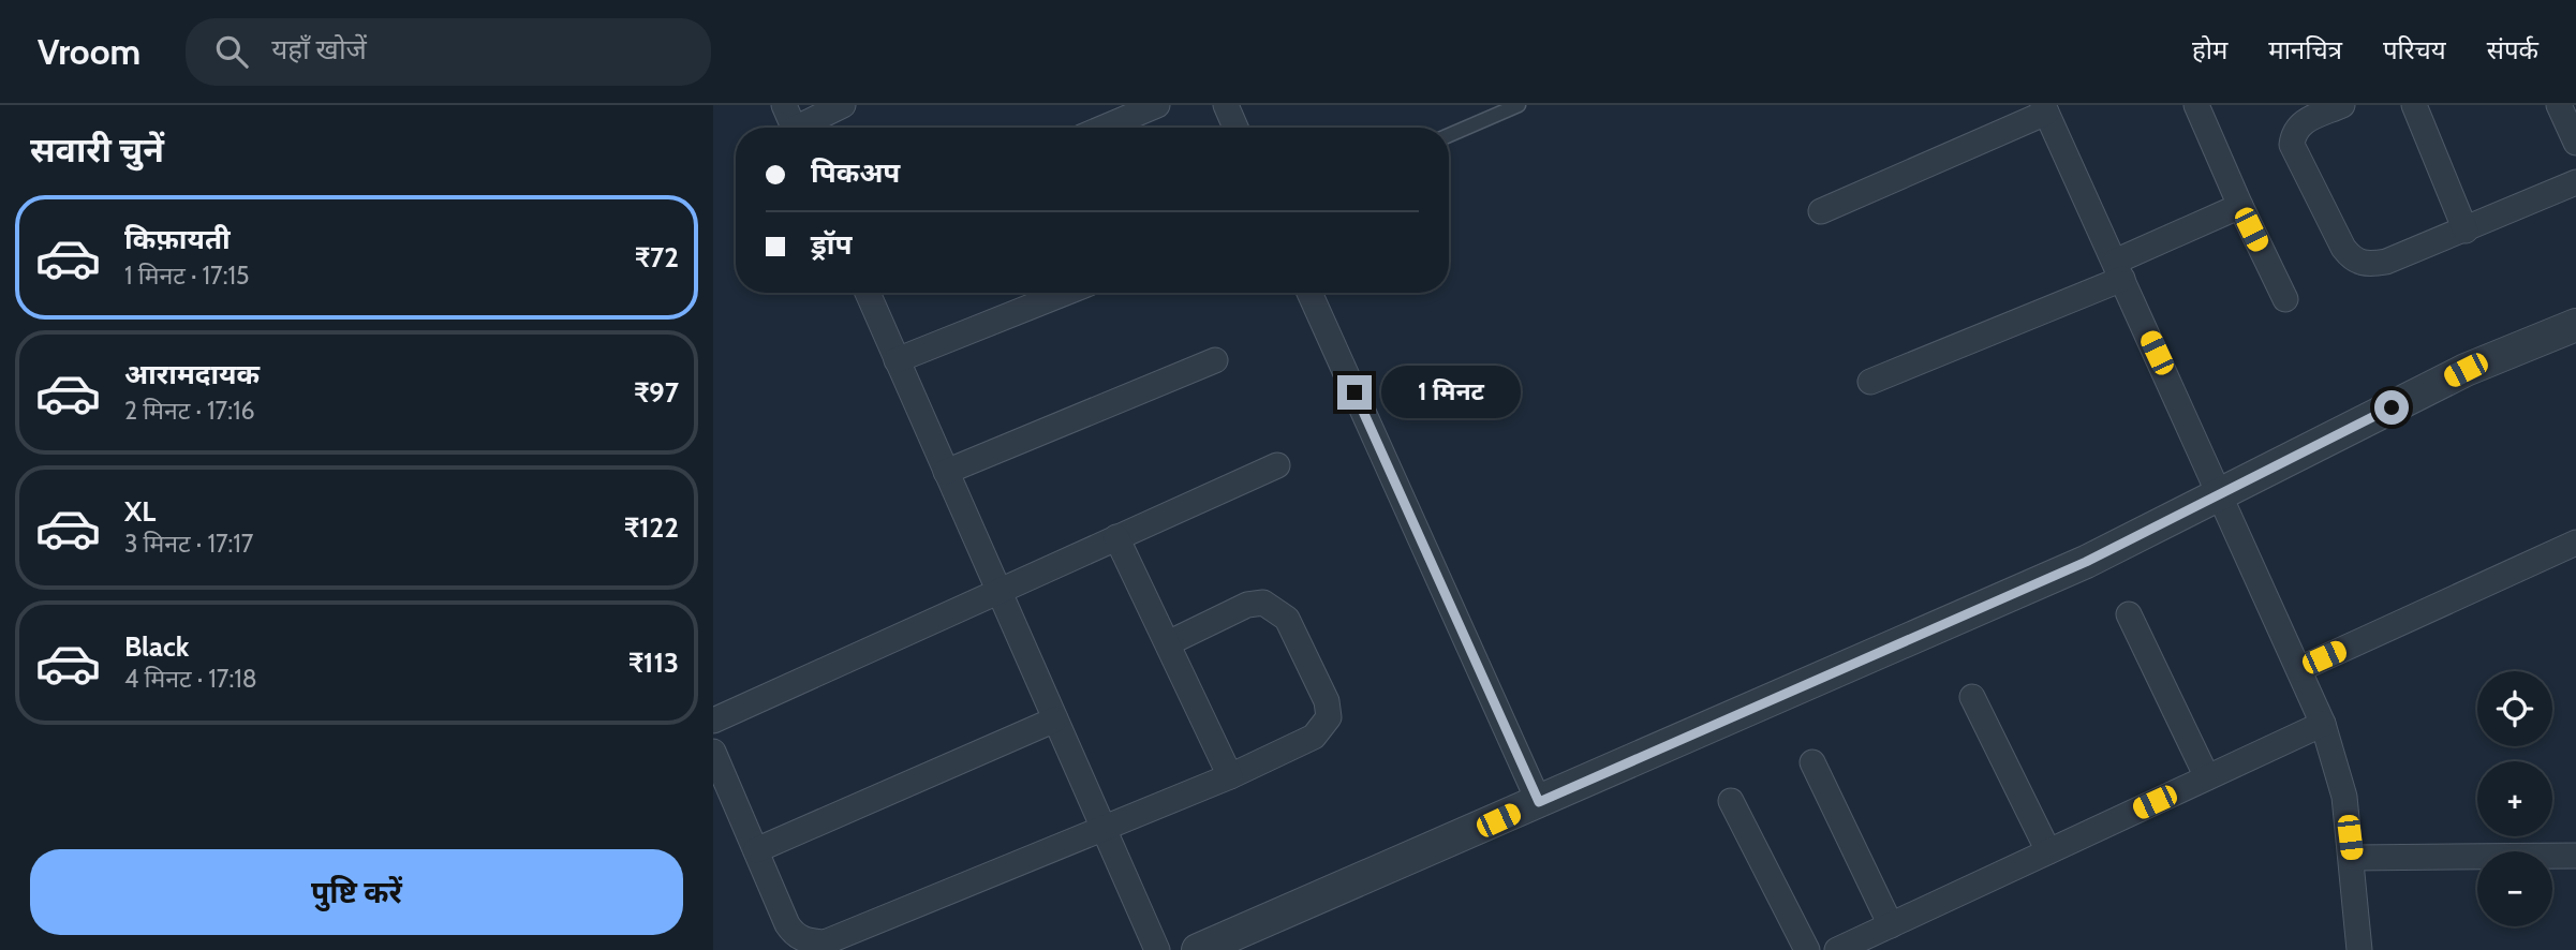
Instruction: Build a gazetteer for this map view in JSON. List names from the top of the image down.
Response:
{
  "page": {
    "header": "Vroom",
    "search": "यहाँ खोजें",
    "nav": [
      "होम",
      "मानचित्र",
      "परिचय",
      "संपर्क"
    ],
    "heading": "सवारी चुनें",
    "banner": ["पिकअप", "ड्रॉप"],
    "list": [
      {
        "name": "किफ़ायती",
        "note": "1 मिनट · 17:15",
        "value": "₹72"
      },
      {
        "name": "आरामदायक",
        "note": "2 मिनट · 17:16",
        "value": "₹97"
      },
      {
        "name": "XL",
        "note": "3 मिनट · 17:17",
        "value": "₹122"
      },
      {
        "name": "Black",
        "note": "4 मिनट · 17:18",
        "value": "₹113"
      }
    ],
    "bubble": "1 मिनट",
    "map_buttons": ["+", "−"],
    "buttons": "पुष्टि करें"
  }
}
